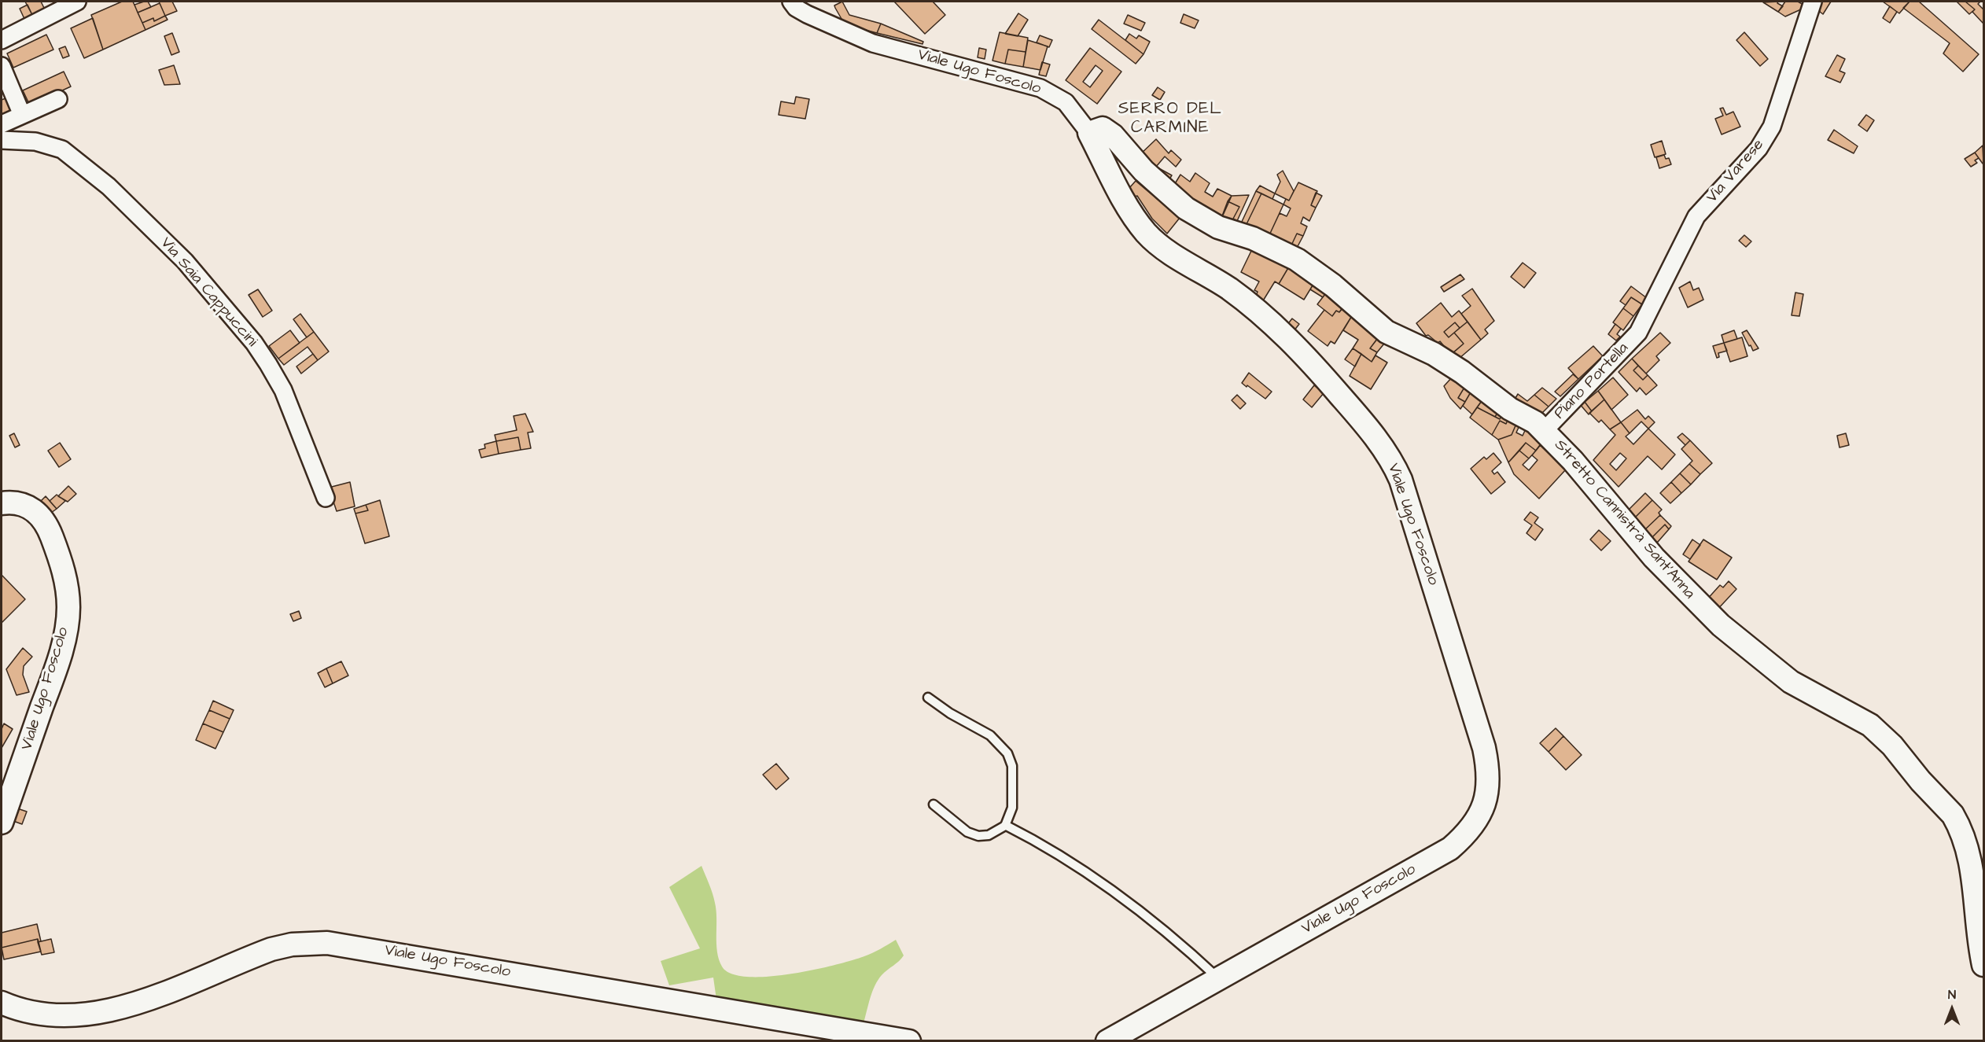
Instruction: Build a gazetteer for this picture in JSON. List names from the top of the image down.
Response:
{
  "streets": {
    "street": [
      "Viale Ugo Foscolo",
      "Via Varese",
      "Via Saia Cappuccini",
      "Piano Portella",
      "Stretto Cannistrà Sant'Anna"
    ]
  },
  "crossings": [
    ["Viale Ugo Foscolo", "Stretto Cannistrà Sant'Anna"],
    ["Via Varese", "Piano Portella"],
    ["Piano Portella", "Stretto Cannistrà Sant'Anna"]
  ],
  "districts": ["SERRO DEL CARMINE"],
  "north": "top"
}
